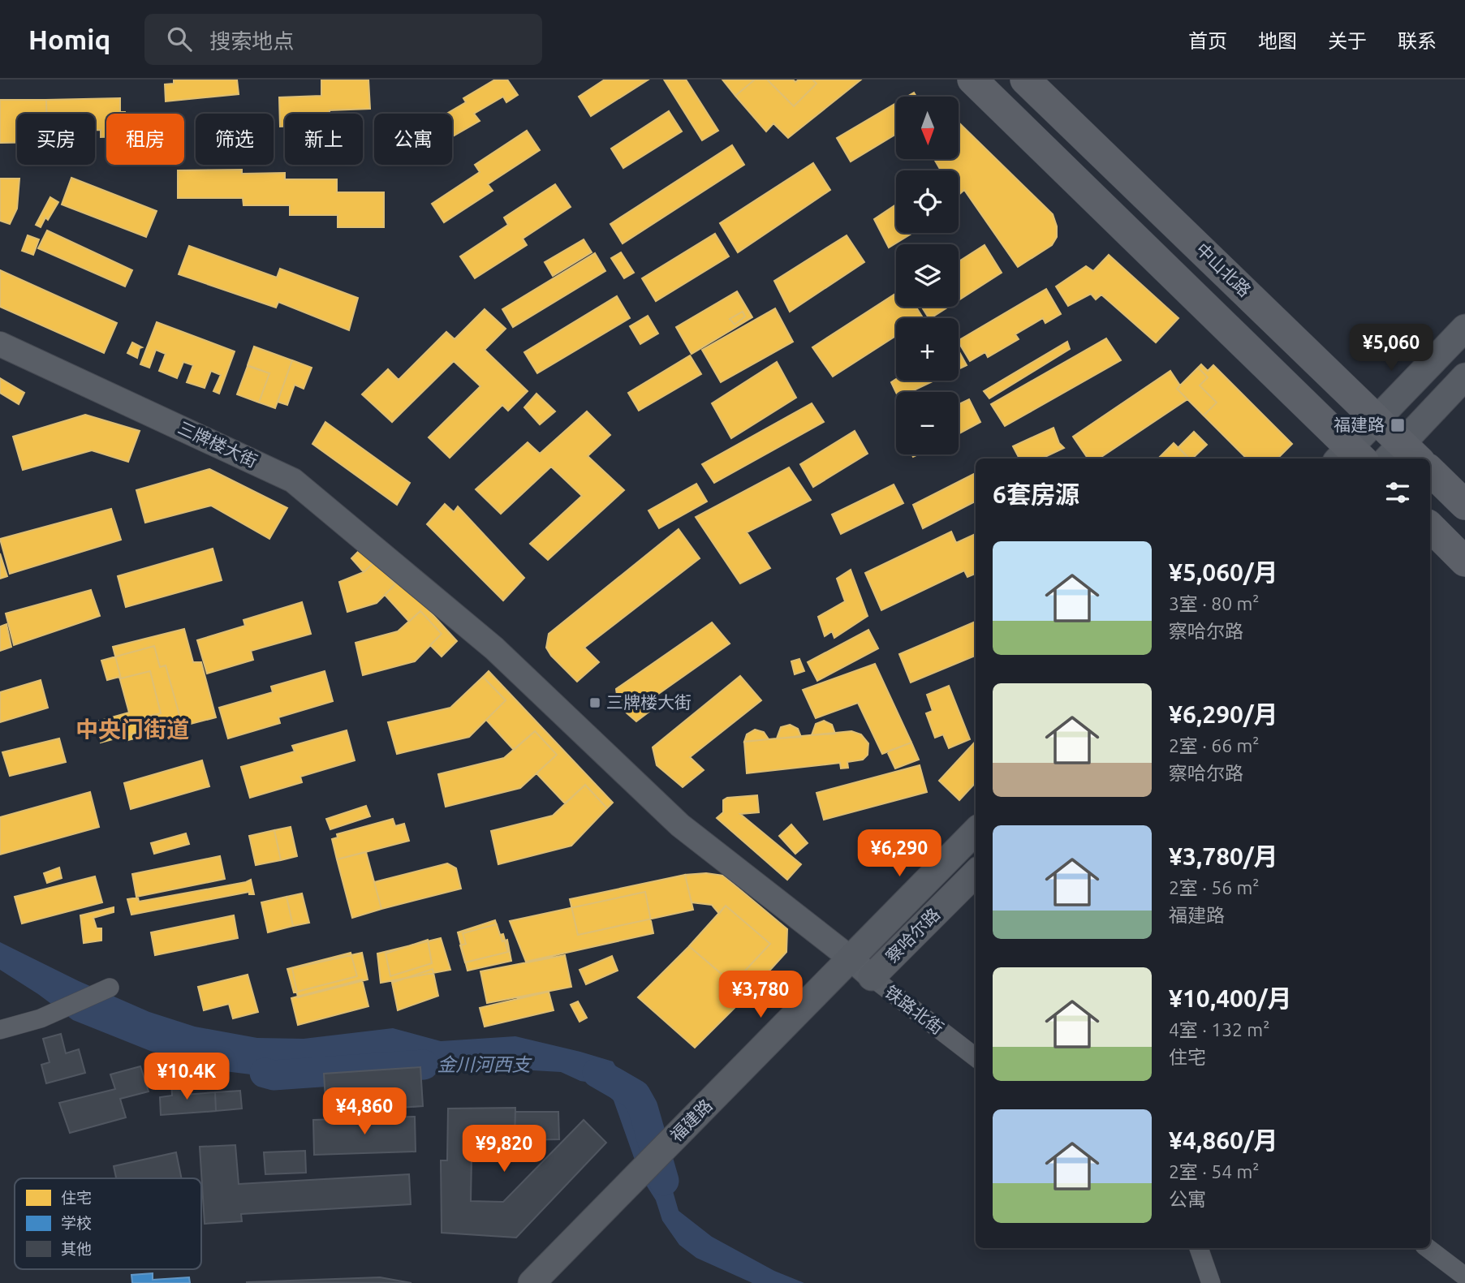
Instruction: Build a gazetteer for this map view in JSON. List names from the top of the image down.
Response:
{
  "streets": {
    "main road": ["中山北路", "察哈尔路", "福建路"],
    "street": ["三牌楼大街", "铁路北街"]
  },
  "crossings": [
    ["三牌楼大街", "察哈尔路"],
    ["三牌楼大街", "铁路北街"],
    ["三牌楼大街", "福建路"],
    ["察哈尔路", "铁路北街"],
    ["察哈尔路", "福建路"],
    ["铁路北街", "福建路"]
  ],
  "districts": ["中央门街道"],
  "water": ["金川河西支"],
  "places": {
    "transit": ["福建路", "三牌楼大街"]
  },
  "legend": ["住宅", "学校", "其他"],
  "north": "bottom",
  "page": {
    "header": "Homiq",
    "search": "搜索地点",
    "nav": [
      "首页",
      "地图",
      "关于",
      "联系"
    ],
    "map_buttons": ["+", "−"],
    "chip": [
      "买房",
      "租房",
      "筛选",
      "新上",
      "公寓"
    ],
    "price": [
      "¥5,060",
      "¥6,290",
      "¥3,780",
      "¥10.4K",
      "¥4,860",
      "¥9,820"
    ],
    "heading": "6套房源",
    "list": [
      {
        "name": "¥5,060/月",
        "note": "3室 · 80 m² · 察哈尔路"
      },
      {
        "name": "¥6,290/月",
        "note": "2室 · 66 m² · 察哈尔路"
      },
      {
        "name": "¥3,780/月",
        "note": "2室 · 56 m² · 福建路"
      },
      {
        "name": "¥10,400/月",
        "note": "4室 · 132 m² · 住宅"
      },
      {
        "name": "¥4,860/月",
        "note": "2室 · 54 m² · 公寓"
      }
    ]
  }
}
